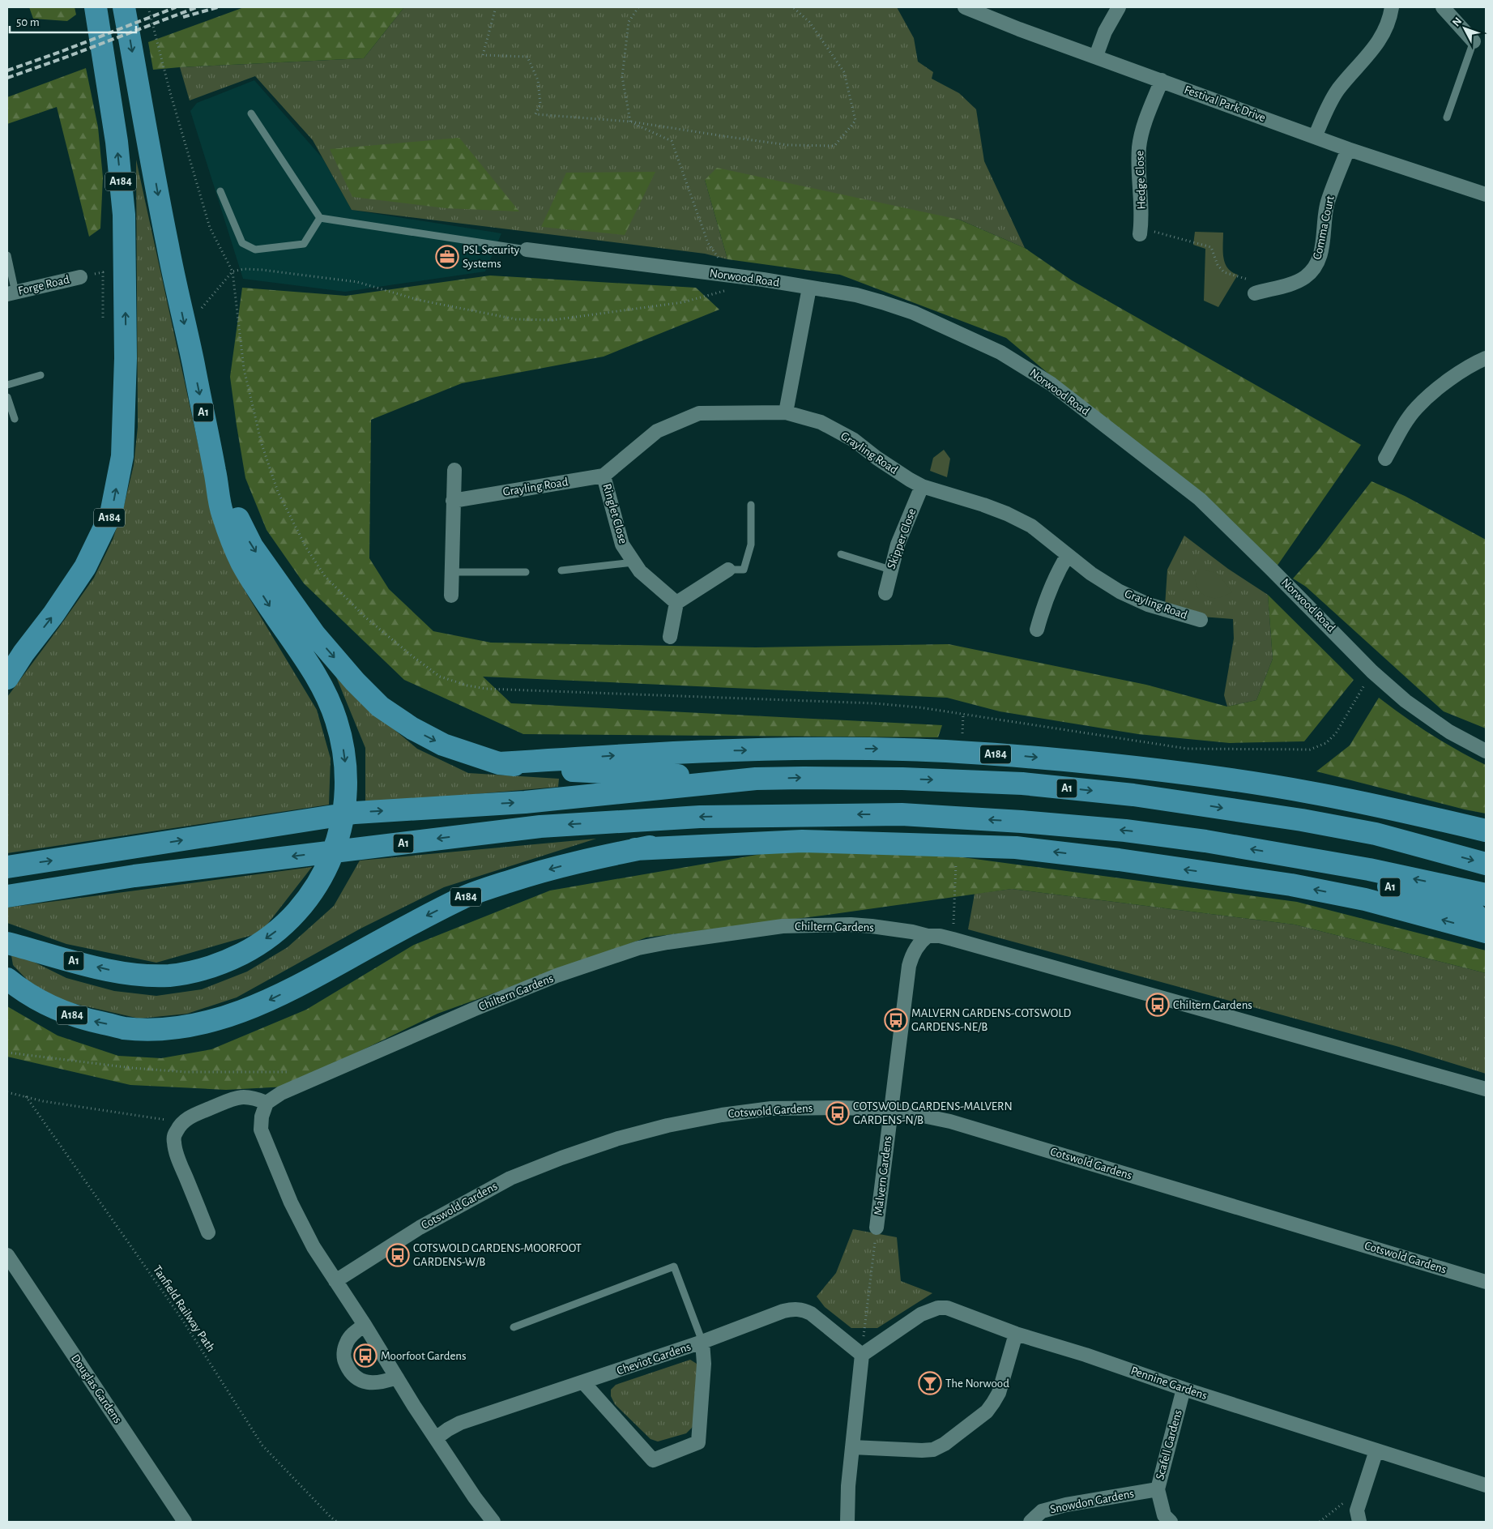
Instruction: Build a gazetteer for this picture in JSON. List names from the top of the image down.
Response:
{
  "streets": {
    "highway": ["A184", "A1"],
    "street": [
      "Festival Park Drive",
      "Hedge Close",
      "Comma Court",
      "Norwood Road",
      "Forge Road",
      "Grayling Road",
      "Ringlet Close",
      "Skipper Close",
      "Chiltern Gardens",
      "Cotswold Gardens",
      "Malvern Gardens",
      "Cheviot Gardens",
      "Pennine Gardens",
      "Douglas Gardens",
      "Scafell Gardens",
      "Snowdon Gardens"
    ],
    "path": ["Tanfield Railway Path"]
  },
  "crossings": [
    ["Festival Park Drive", "Hedge Close"],
    ["Festival Park Drive", "Comma Court"],
    ["A184", "A1"],
    ["Grayling Road", "Ringlet Close"],
    ["Grayling Road", "Skipper Close"],
    ["Chiltern Gardens", "Malvern Gardens"],
    ["Cotswold Gardens", "Malvern Gardens"],
    ["Cheviot Gardens", "Pennine Gardens"],
    ["Pennine Gardens", "Scafell Gardens"],
    ["Scafell Gardens", "Snowdon Gardens"]
  ],
  "places": {
    "office": ["PSL Security Systems"],
    "bus stop": [
      "Chiltern Gardens",
      "MALVERN GARDENS-COTSWOLD GARDENS-NE/B",
      "COTSWOLD GARDENS-MALVERN GARDENS-N/B",
      "COTSWOLD GARDENS-MOORFOOT GARDENS-W/B",
      "Moorfoot Gardens"
    ],
    "bar": ["The Norwood"]
  },
  "scale_bar": "50 m",
  "north": "top left"
}
